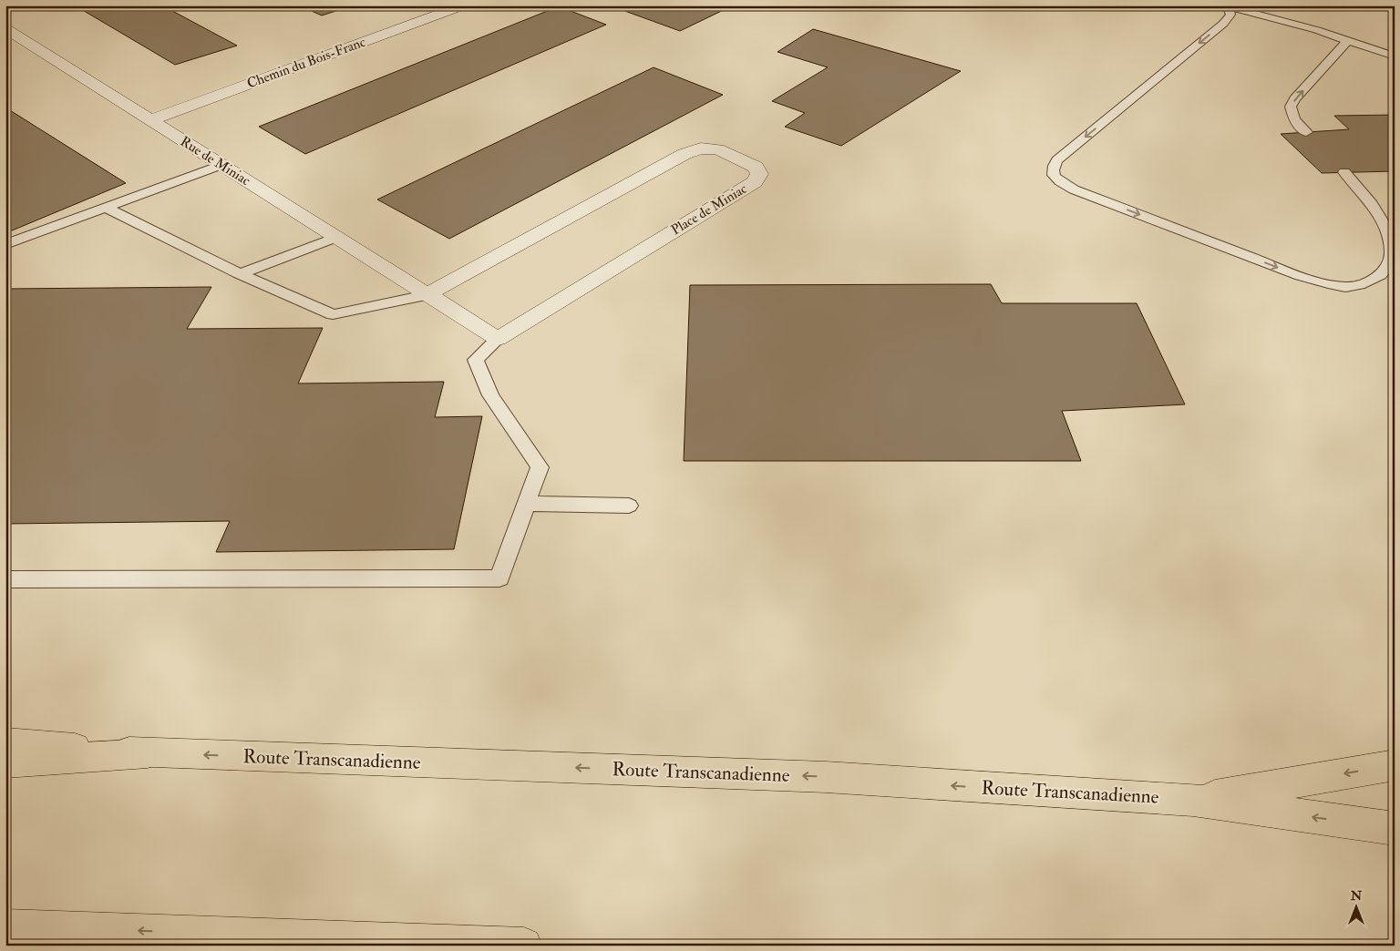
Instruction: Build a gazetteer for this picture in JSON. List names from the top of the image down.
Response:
{
  "streets": {
    "main road": ["Route Transcanadienne"],
    "street": ["Chemin du Bois-Franc", "Rue de Miniac", "Place de Miniac"]
  },
  "crossings": [
    ["Chemin du Bois-Franc", "Rue de Miniac"],
    ["Rue de Miniac", "Place de Miniac"]
  ],
  "north": "top"
}
